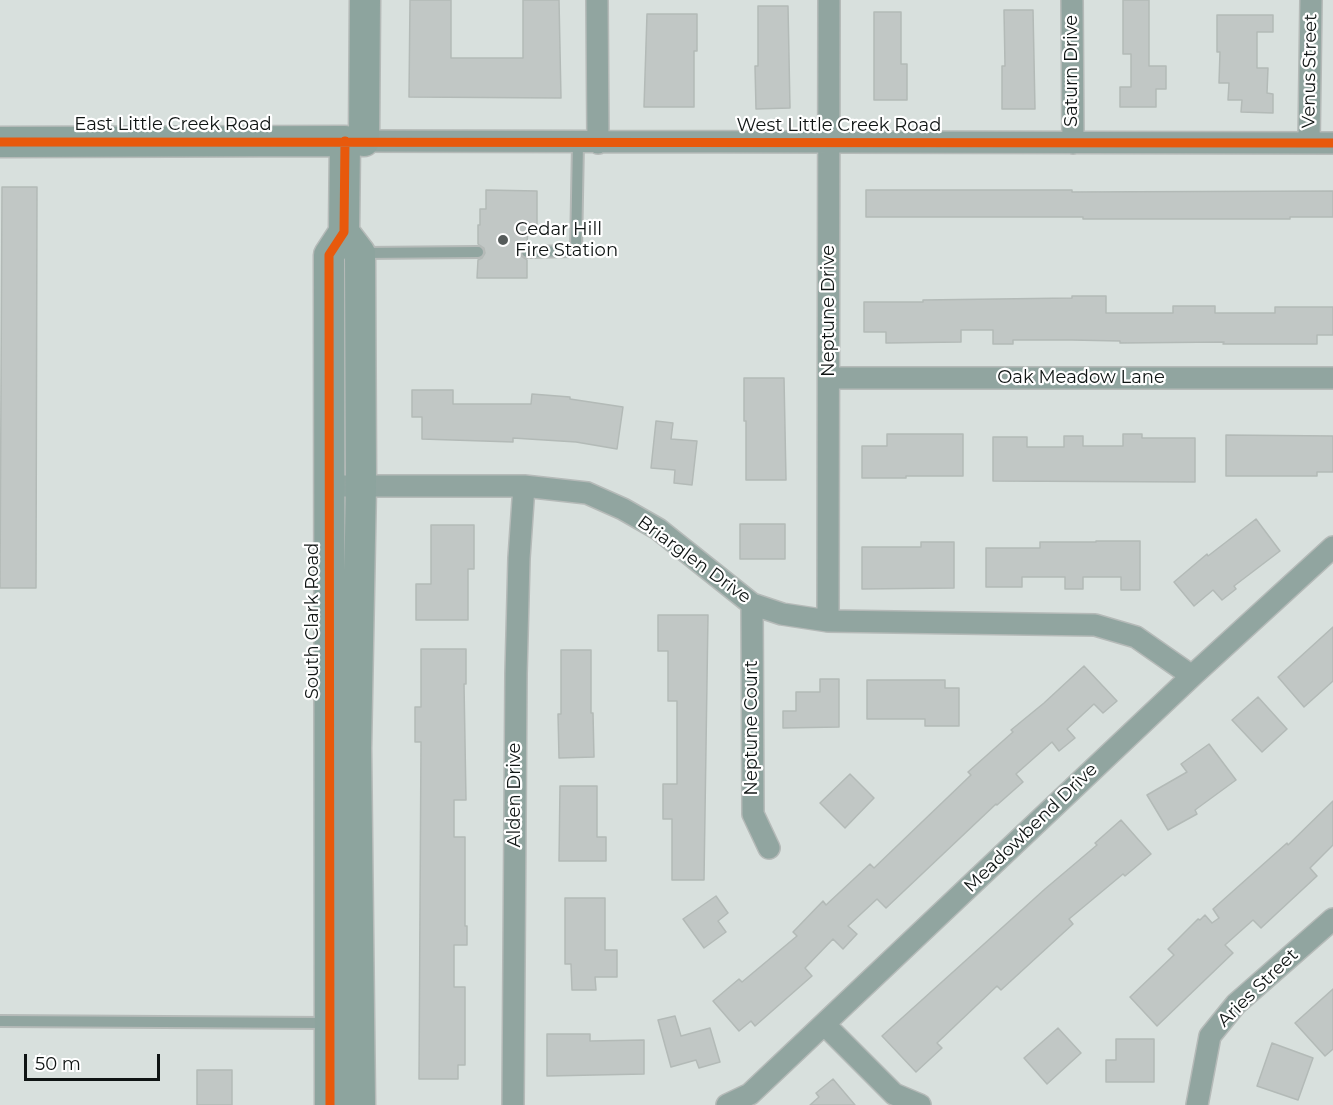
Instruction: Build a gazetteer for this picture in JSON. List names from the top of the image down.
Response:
{
  "streets": {
    "street": [
      "Saturn Drive",
      "Venus Street",
      "East Little Creek Road",
      "West Little Creek Road",
      "Neptune Drive",
      "Oak Meadow Lane",
      "Briarglen Drive",
      "South Clark Road",
      "Neptune Court",
      "Alden Drive",
      "Meadowbend Drive",
      "Aries Street"
    ]
  },
  "crossings": [
    ["Saturn Drive", "West Little Creek Road"],
    ["Venus Street", "West Little Creek Road"],
    ["East Little Creek Road", "West Little Creek Road"],
    ["East Little Creek Road", "South Clark Road"],
    ["West Little Creek Road", "Neptune Drive"],
    ["West Little Creek Road", "South Clark Road"],
    ["Neptune Drive", "Oak Meadow Lane"],
    ["Neptune Drive", "Briarglen Drive"],
    ["Briarglen Drive", "South Clark Road"],
    ["Briarglen Drive", "Neptune Court"],
    ["Briarglen Drive", "Alden Drive"],
    ["Briarglen Drive", "Meadowbend Drive"]
  ],
  "places": ["Cedar Hill Fire Station"],
  "scale_bar": "50 m"
}
